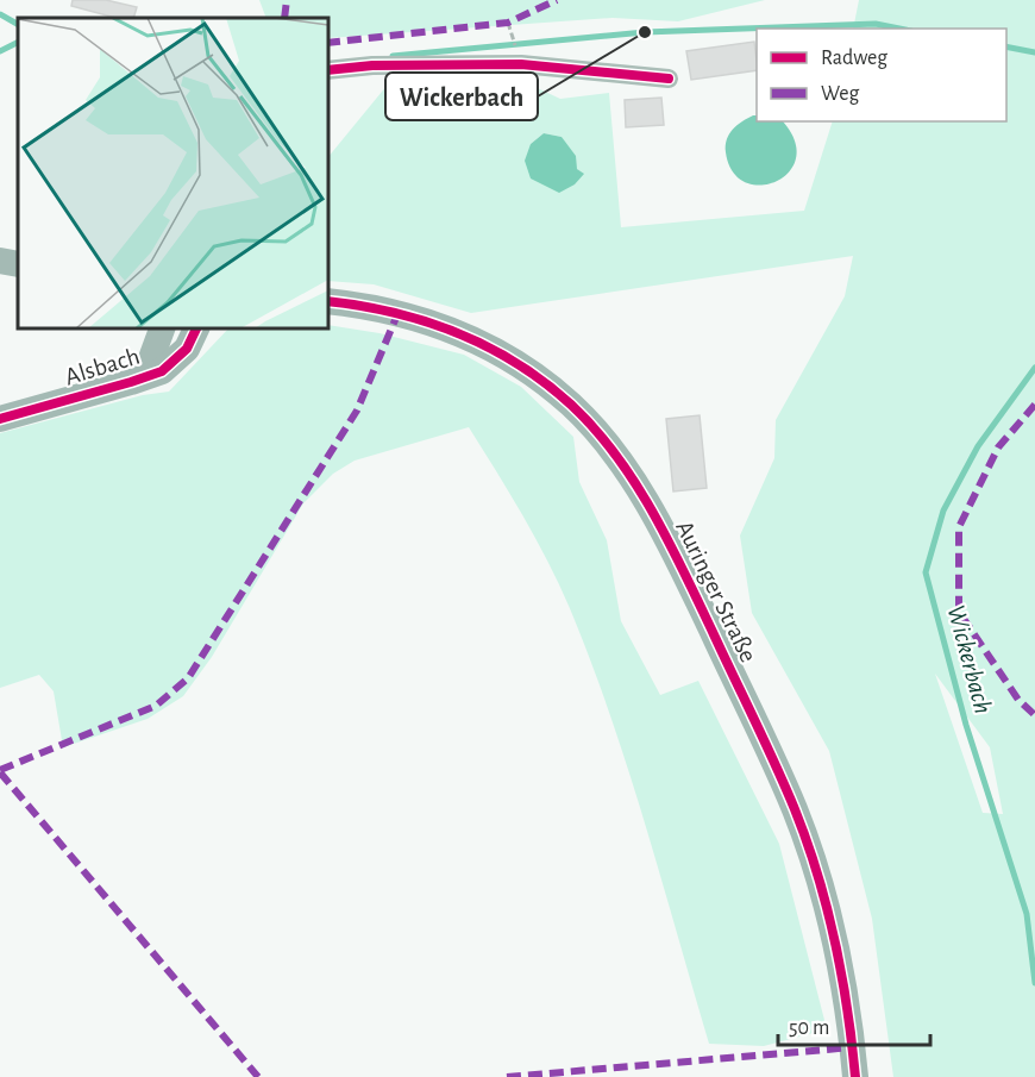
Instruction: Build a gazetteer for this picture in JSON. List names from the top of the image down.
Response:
{
  "streets": {
    "street": ["Alsbach", "Auringer Straße"]
  },
  "water": ["Wickerbach"],
  "places": ["Wickerbach"],
  "legend": ["Radweg", "Weg"],
  "scale_bar": "50 m"
}
